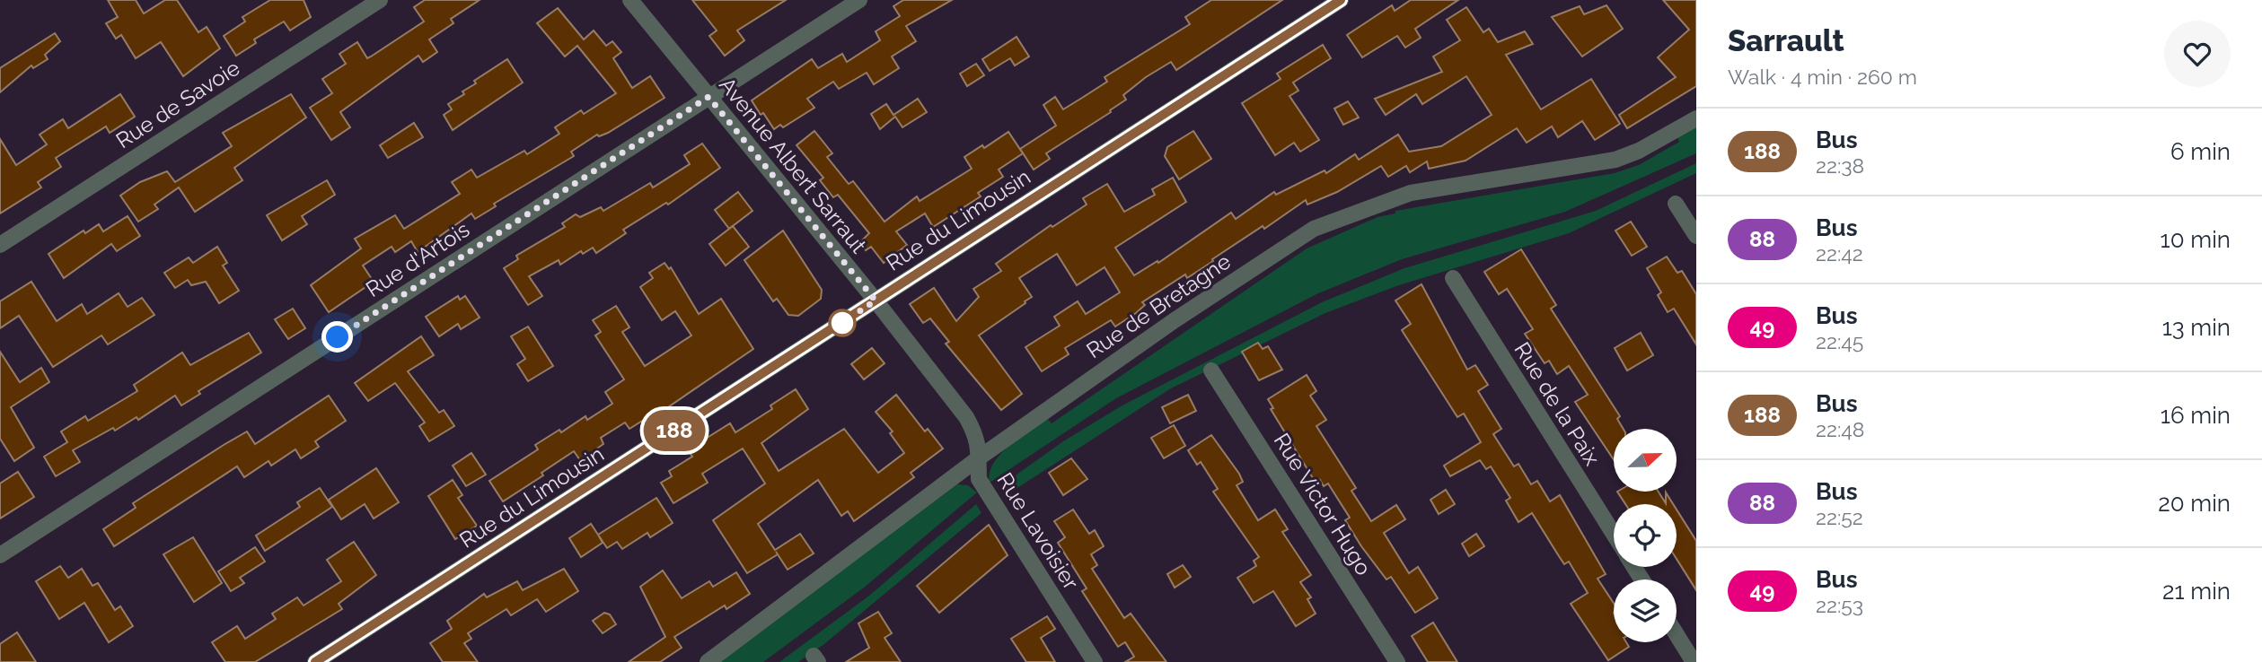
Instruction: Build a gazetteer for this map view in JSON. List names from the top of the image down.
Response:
{
  "streets": {
    "street": [
      "Rue de Savoie",
      "Avenue Albert Sarraut",
      "Rue du Limousin",
      "Rue d'Artois",
      "Rue de Bretagne",
      "Rue de la Paix",
      "Rue Victor Hugo",
      "Rue Lavoisier"
    ]
  },
  "crossings": [
    ["Avenue Albert Sarraut", "Rue du Limousin"],
    ["Avenue Albert Sarraut", "Rue d'Artois"],
    ["Avenue Albert Sarraut", "Rue Lavoisier"],
    ["Rue de Bretagne", "Rue Lavoisier"]
  ],
  "lines": ["bus line 188"],
  "north": "right",
  "page": {
    "on_map": "188",
    "heading": ["Sarrault", "Walk · 4 min · 260 m"],
    "list": [
      {
        "mark": "188",
        "name": "Bus",
        "note": "22:38",
        "value": "6 min"
      },
      {
        "mark": "88",
        "name": "Bus",
        "note": "22:42",
        "value": "10 min"
      },
      {
        "mark": "49",
        "name": "Bus",
        "note": "22:45",
        "value": "13 min"
      },
      {
        "mark": "188",
        "name": "Bus",
        "note": "22:48",
        "value": "16 min"
      },
      {
        "mark": "88",
        "name": "Bus",
        "note": "22:52",
        "value": "20 min"
      },
      {
        "mark": "49",
        "name": "Bus",
        "note": "22:53",
        "value": "21 min"
      }
    ]
  }
}
